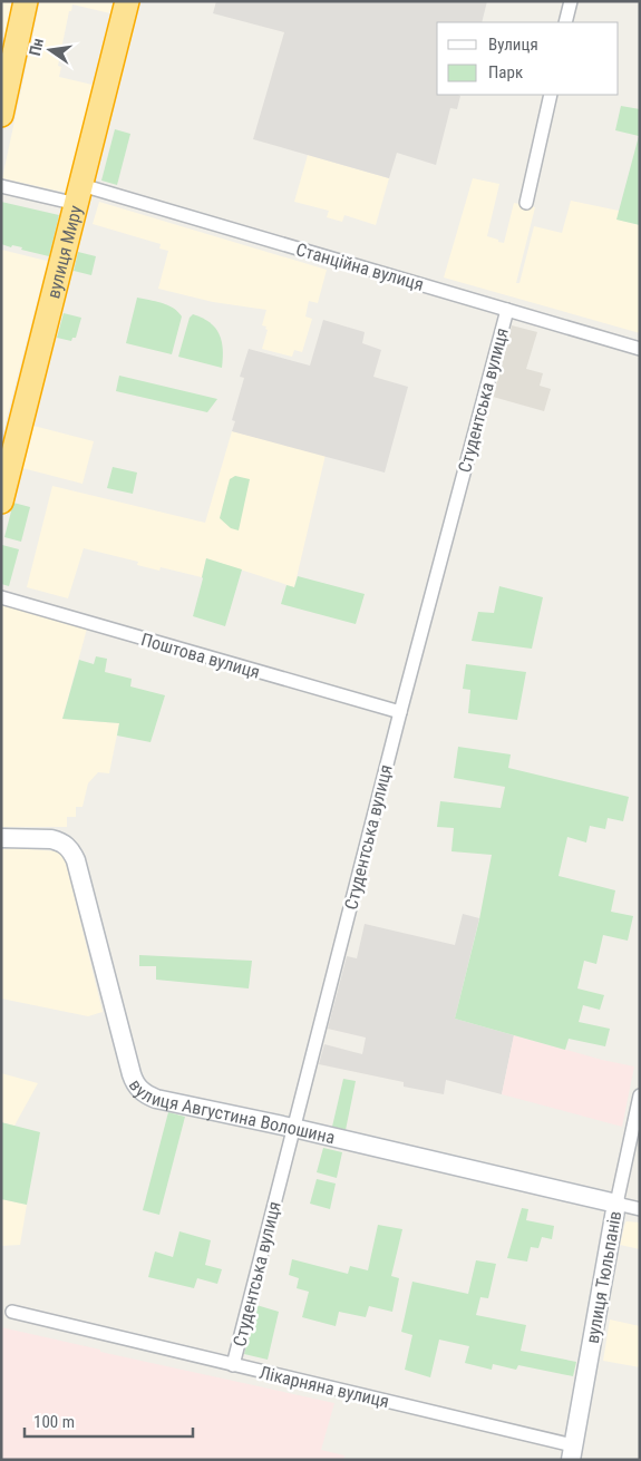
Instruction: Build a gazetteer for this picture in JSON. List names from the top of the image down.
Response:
{
  "streets": {
    "highway": ["вулиця Миру"],
    "street": [
      "Станційна вулиця",
      "Студентська вулиця",
      "Поштова вулиця",
      "вулиця Августина Волошина",
      "вулиця Тюльпанів",
      "Лікарняна вулиця"
    ]
  },
  "crossings": [
    ["вулиця Миру", "Станційна вулиця"],
    ["Станційна вулиця", "Студентська вулиця"],
    ["Студентська вулиця", "Поштова вулиця"],
    ["Студентська вулиця", "вулиця Августина Волошина"],
    ["Студентська вулиця", "Лікарняна вулиця"],
    ["вулиця Августина Волошина", "вулиця Тюльпанів"],
    ["вулиця Тюльпанів", "Лікарняна вулиця"]
  ],
  "legend": ["Вулиця", "Парк"],
  "scale_bar": "100 m",
  "north": "left"
}
